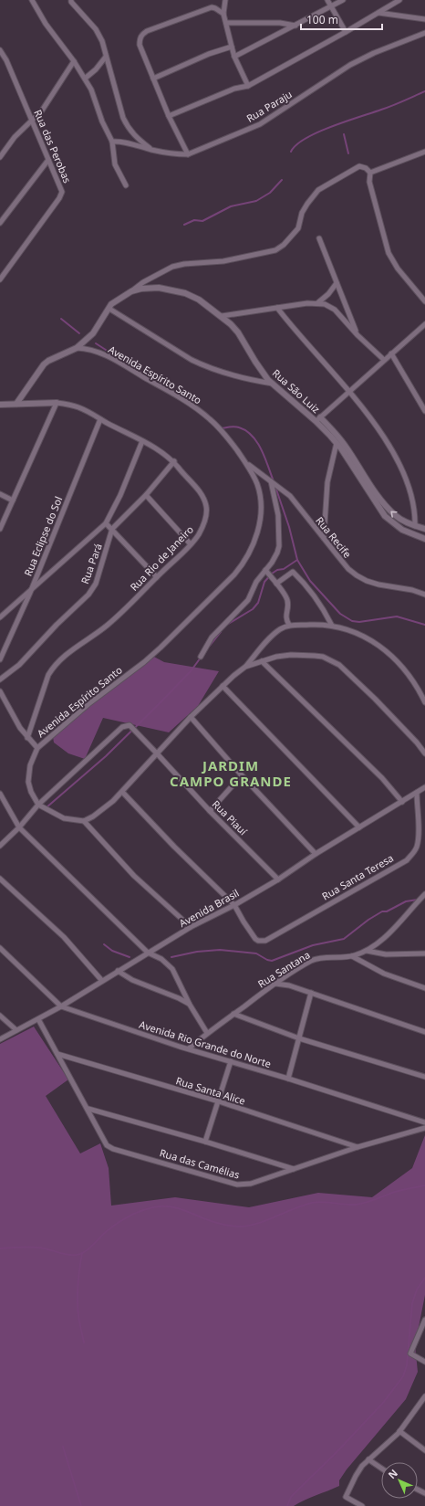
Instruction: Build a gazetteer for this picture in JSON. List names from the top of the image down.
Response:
{
  "streets": {
    "street": [
      "Rua Paraju",
      "Rua das Perobas",
      "Avenida Espírito Santo",
      "Rua São Luiz",
      "Rua Eclipse do Sol",
      "Rua Recife",
      "Rua Rio de Janeiro",
      "Rua Pará",
      "Rua Piauí",
      "Rua Santa Teresa",
      "Avenida Brasil",
      "Rua Santana",
      "Avenida Rio Grande do Norte",
      "Rua Santa Alice",
      "Rua das Camélias"
    ]
  },
  "crossings": [
    ["Avenida Espírito Santo", "Rua São Luiz"],
    ["Avenida Espírito Santo", "Rua Recife"],
    ["Avenida Espírito Santo", "Rua Piauí"],
    ["Rua Eclipse do Sol", "Rua Rio de Janeiro"],
    ["Rua Rio de Janeiro", "Rua Pará"],
    ["Rua Piauí", "Avenida Brasil"],
    ["Rua Santa Teresa", "Avenida Brasil"],
    ["Avenida Brasil", "Avenida Rio Grande do Norte"],
    ["Avenida Brasil", "Rua das Camélias"],
    ["Rua Santana", "Avenida Rio Grande do Norte"],
    ["Rua Santa Alice", "Rua das Camélias"]
  ],
  "districts": ["JARDIM CAMPO GRANDE"],
  "scale_bar": "100 m",
  "north": "top left"
}
